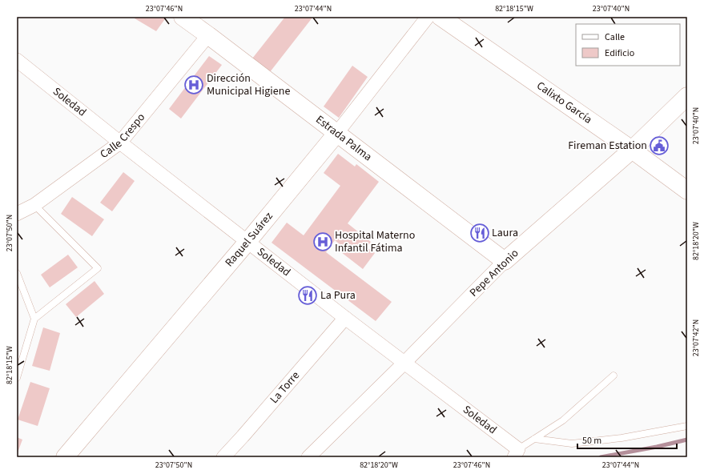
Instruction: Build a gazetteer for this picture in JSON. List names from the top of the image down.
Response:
{
  "streets": {
    "street": [
      "Soledad",
      "Calixto García",
      "Calle Crespo",
      "Estrada Palma",
      "Raquel Suárez",
      "Pepe Antonio",
      "La Torre"
    ]
  },
  "crossings": [
    ["Soledad", "Calle Crespo"],
    ["Soledad", "Raquel Suárez"],
    ["Soledad", "Pepe Antonio"],
    ["Soledad", "La Torre"],
    ["Calixto García", "Pepe Antonio"],
    ["Calle Crespo", "Estrada Palma"],
    ["Estrada Palma", "Raquel Suárez"],
    ["Estrada Palma", "Pepe Antonio"]
  ],
  "places": {
    "hospital": ["Dirección Municipal Higiene", "Hospital Materno Infantil Fátima"],
    "public building": ["Fireman Estation"],
    "restaurant": ["Laura", "La Pura"]
  },
  "legend": ["Calle", "Edificio"],
  "scale_bar": "50 m",
  "coordinates": [
    "23°07'46\"N",
    "23°07'44\"N",
    "82°18'15\"W",
    "23°07'40\"N",
    "23°07'50\"N",
    "82°18'20\"W",
    "23°07'42\"N"
  ]
}
